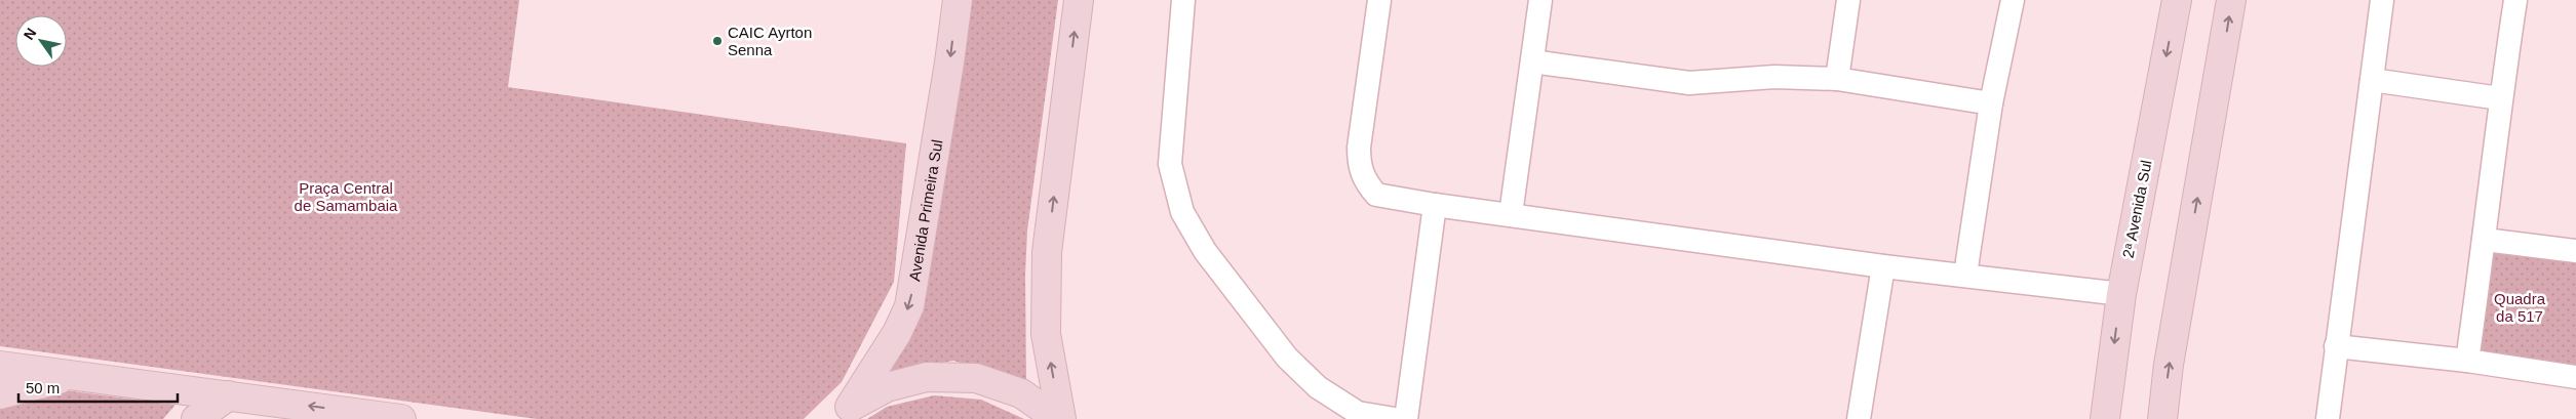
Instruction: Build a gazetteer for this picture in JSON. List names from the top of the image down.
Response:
{
  "streets": {
    "main road": ["2ᵃ Avenida Sul", "Avenida Primeira Sul"]
  },
  "parks": ["Praça Central de Samambaia", "Quadra da 517"],
  "places": ["CAIC Ayrton Senna"],
  "scale_bar": "50 m",
  "north": "top left"
}
